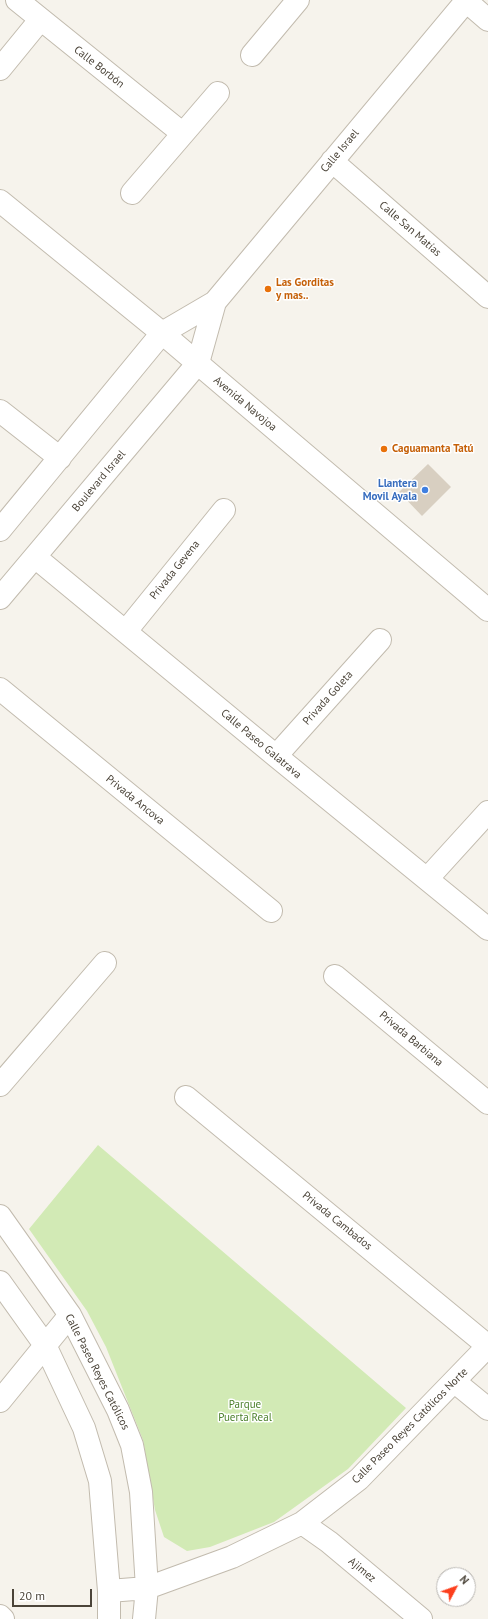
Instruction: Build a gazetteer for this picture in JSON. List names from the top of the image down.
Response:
{
  "streets": {
    "street": [
      "Calle Borbón",
      "Calle Israel",
      "Calle San Matías",
      "Avenida Navojoa",
      "Boulevard Israel",
      "Privada Gevena",
      "Privada Goleta",
      "Calle Paseo Galatrava",
      "Privada Ancova",
      "Privada Barbiana",
      "Privada Cambados",
      "Calle Paseo Reyes Católicos",
      "Calle Paseo Reyes Católicos Norte",
      "Ajimez"
    ]
  },
  "crossings": [
    ["Calle Israel", "Calle San Matías"],
    ["Calle Israel", "Avenida Navojoa"],
    ["Calle Israel", "Boulevard Israel"],
    ["Avenida Navojoa", "Boulevard Israel"],
    ["Boulevard Israel", "Calle Paseo Galatrava"],
    ["Privada Gevena", "Calle Paseo Galatrava"],
    ["Privada Goleta", "Calle Paseo Galatrava"],
    ["Privada Cambados", "Calle Paseo Reyes Católicos Norte"],
    ["Calle Paseo Reyes Católicos", "Calle Paseo Reyes Católicos Norte"],
    ["Calle Paseo Reyes Católicos Norte", "Ajimez"]
  ],
  "parks": ["Parque Puerta Real"],
  "places": ["Las Gorditas y mas..", "Caguamanta Tatú", "Llantera Movil Ayala"],
  "scale_bar": "20 m",
  "north": "top right"
}
